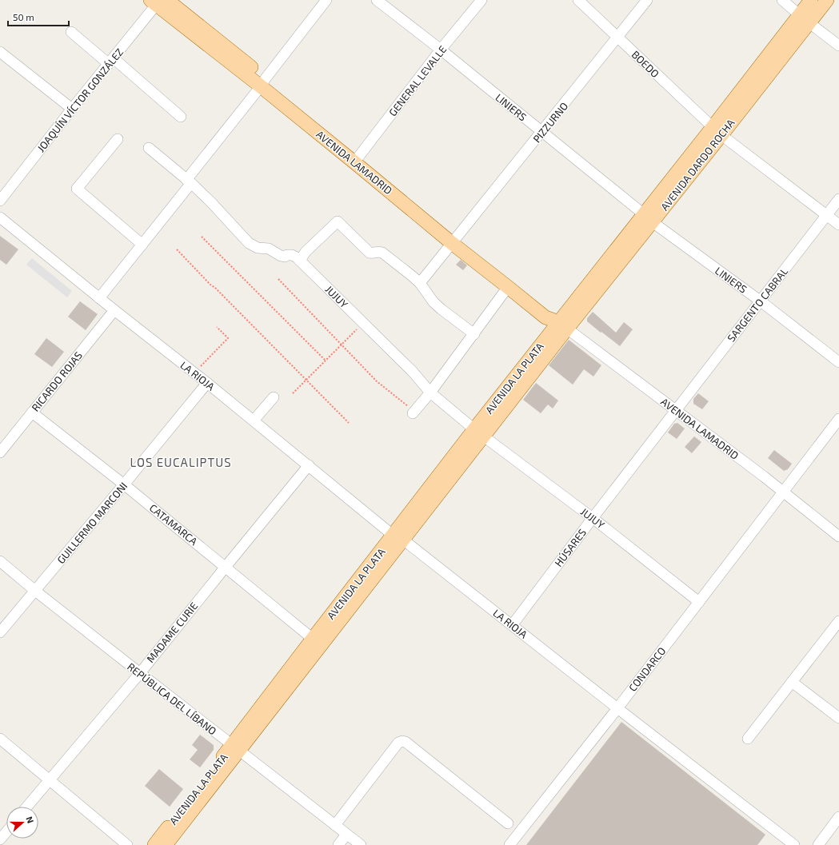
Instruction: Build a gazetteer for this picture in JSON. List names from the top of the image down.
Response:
{
  "streets": {
    "main road": ["AVENIDA LAMADRID", "AVENIDA DARDO ROCHA", "AVENIDA LA PLATA"],
    "street": [
      "BOEDO",
      "GENERAL LEVALLE",
      "JOAQUÍN VÍCTOR GONZÁLEZ",
      "LINIERS",
      "PIZZURNO",
      "JUJUY",
      "SARGENTO CABRAL",
      "LA RIOJA",
      "RICARDO ROJAS",
      "GUILLERMO MARCONI",
      "CATAMARCA",
      "HÚSARES",
      "MADAME CURIE",
      "CONDARCO",
      "REPÚBLICA DEL LÍBANO"
    ]
  },
  "crossings": [
    ["BOEDO", "PIZZURNO"],
    ["BOEDO", "AVENIDA DARDO ROCHA"],
    ["BOEDO", "SARGENTO CABRAL"],
    ["GENERAL LEVALLE", "LINIERS"],
    ["GENERAL LEVALLE", "AVENIDA LAMADRID"],
    ["JOAQUÍN VÍCTOR GONZÁLEZ", "AVENIDA LAMADRID"],
    ["LINIERS", "PIZZURNO"],
    ["LINIERS", "AVENIDA DARDO ROCHA"],
    ["LINIERS", "SARGENTO CABRAL"],
    ["PIZZURNO", "AVENIDA LAMADRID"],
    ["AVENIDA LAMADRID", "AVENIDA DARDO ROCHA"],
    ["AVENIDA LAMADRID", "SARGENTO CABRAL"],
    ["AVENIDA LAMADRID", "AVENIDA LA PLATA"],
    ["AVENIDA LAMADRID", "HÚSARES"],
    ["AVENIDA LAMADRID", "CONDARCO"],
    ["AVENIDA DARDO ROCHA", "AVENIDA LA PLATA"],
    ["JUJUY", "AVENIDA LA PLATA"],
    ["JUJUY", "HÚSARES"],
    ["JUJUY", "CONDARCO"],
    ["SARGENTO CABRAL", "HÚSARES"],
    ["LA RIOJA", "AVENIDA LA PLATA"],
    ["LA RIOJA", "RICARDO ROJAS"],
    ["LA RIOJA", "GUILLERMO MARCONI"],
    ["LA RIOJA", "HÚSARES"],
    ["LA RIOJA", "MADAME CURIE"],
    ["LA RIOJA", "CONDARCO"],
    ["AVENIDA LA PLATA", "CATAMARCA"],
    ["AVENIDA LA PLATA", "REPÚBLICA DEL LÍBANO"],
    ["RICARDO ROJAS", "CATAMARCA"],
    ["GUILLERMO MARCONI", "CATAMARCA"],
    ["GUILLERMO MARCONI", "REPÚBLICA DEL LÍBANO"],
    ["CATAMARCA", "MADAME CURIE"],
    ["MADAME CURIE", "REPÚBLICA DEL LÍBANO"]
  ],
  "districts": ["LOS EUCALIPTUS"],
  "scale_bar": "50 m",
  "north": "right"
}
